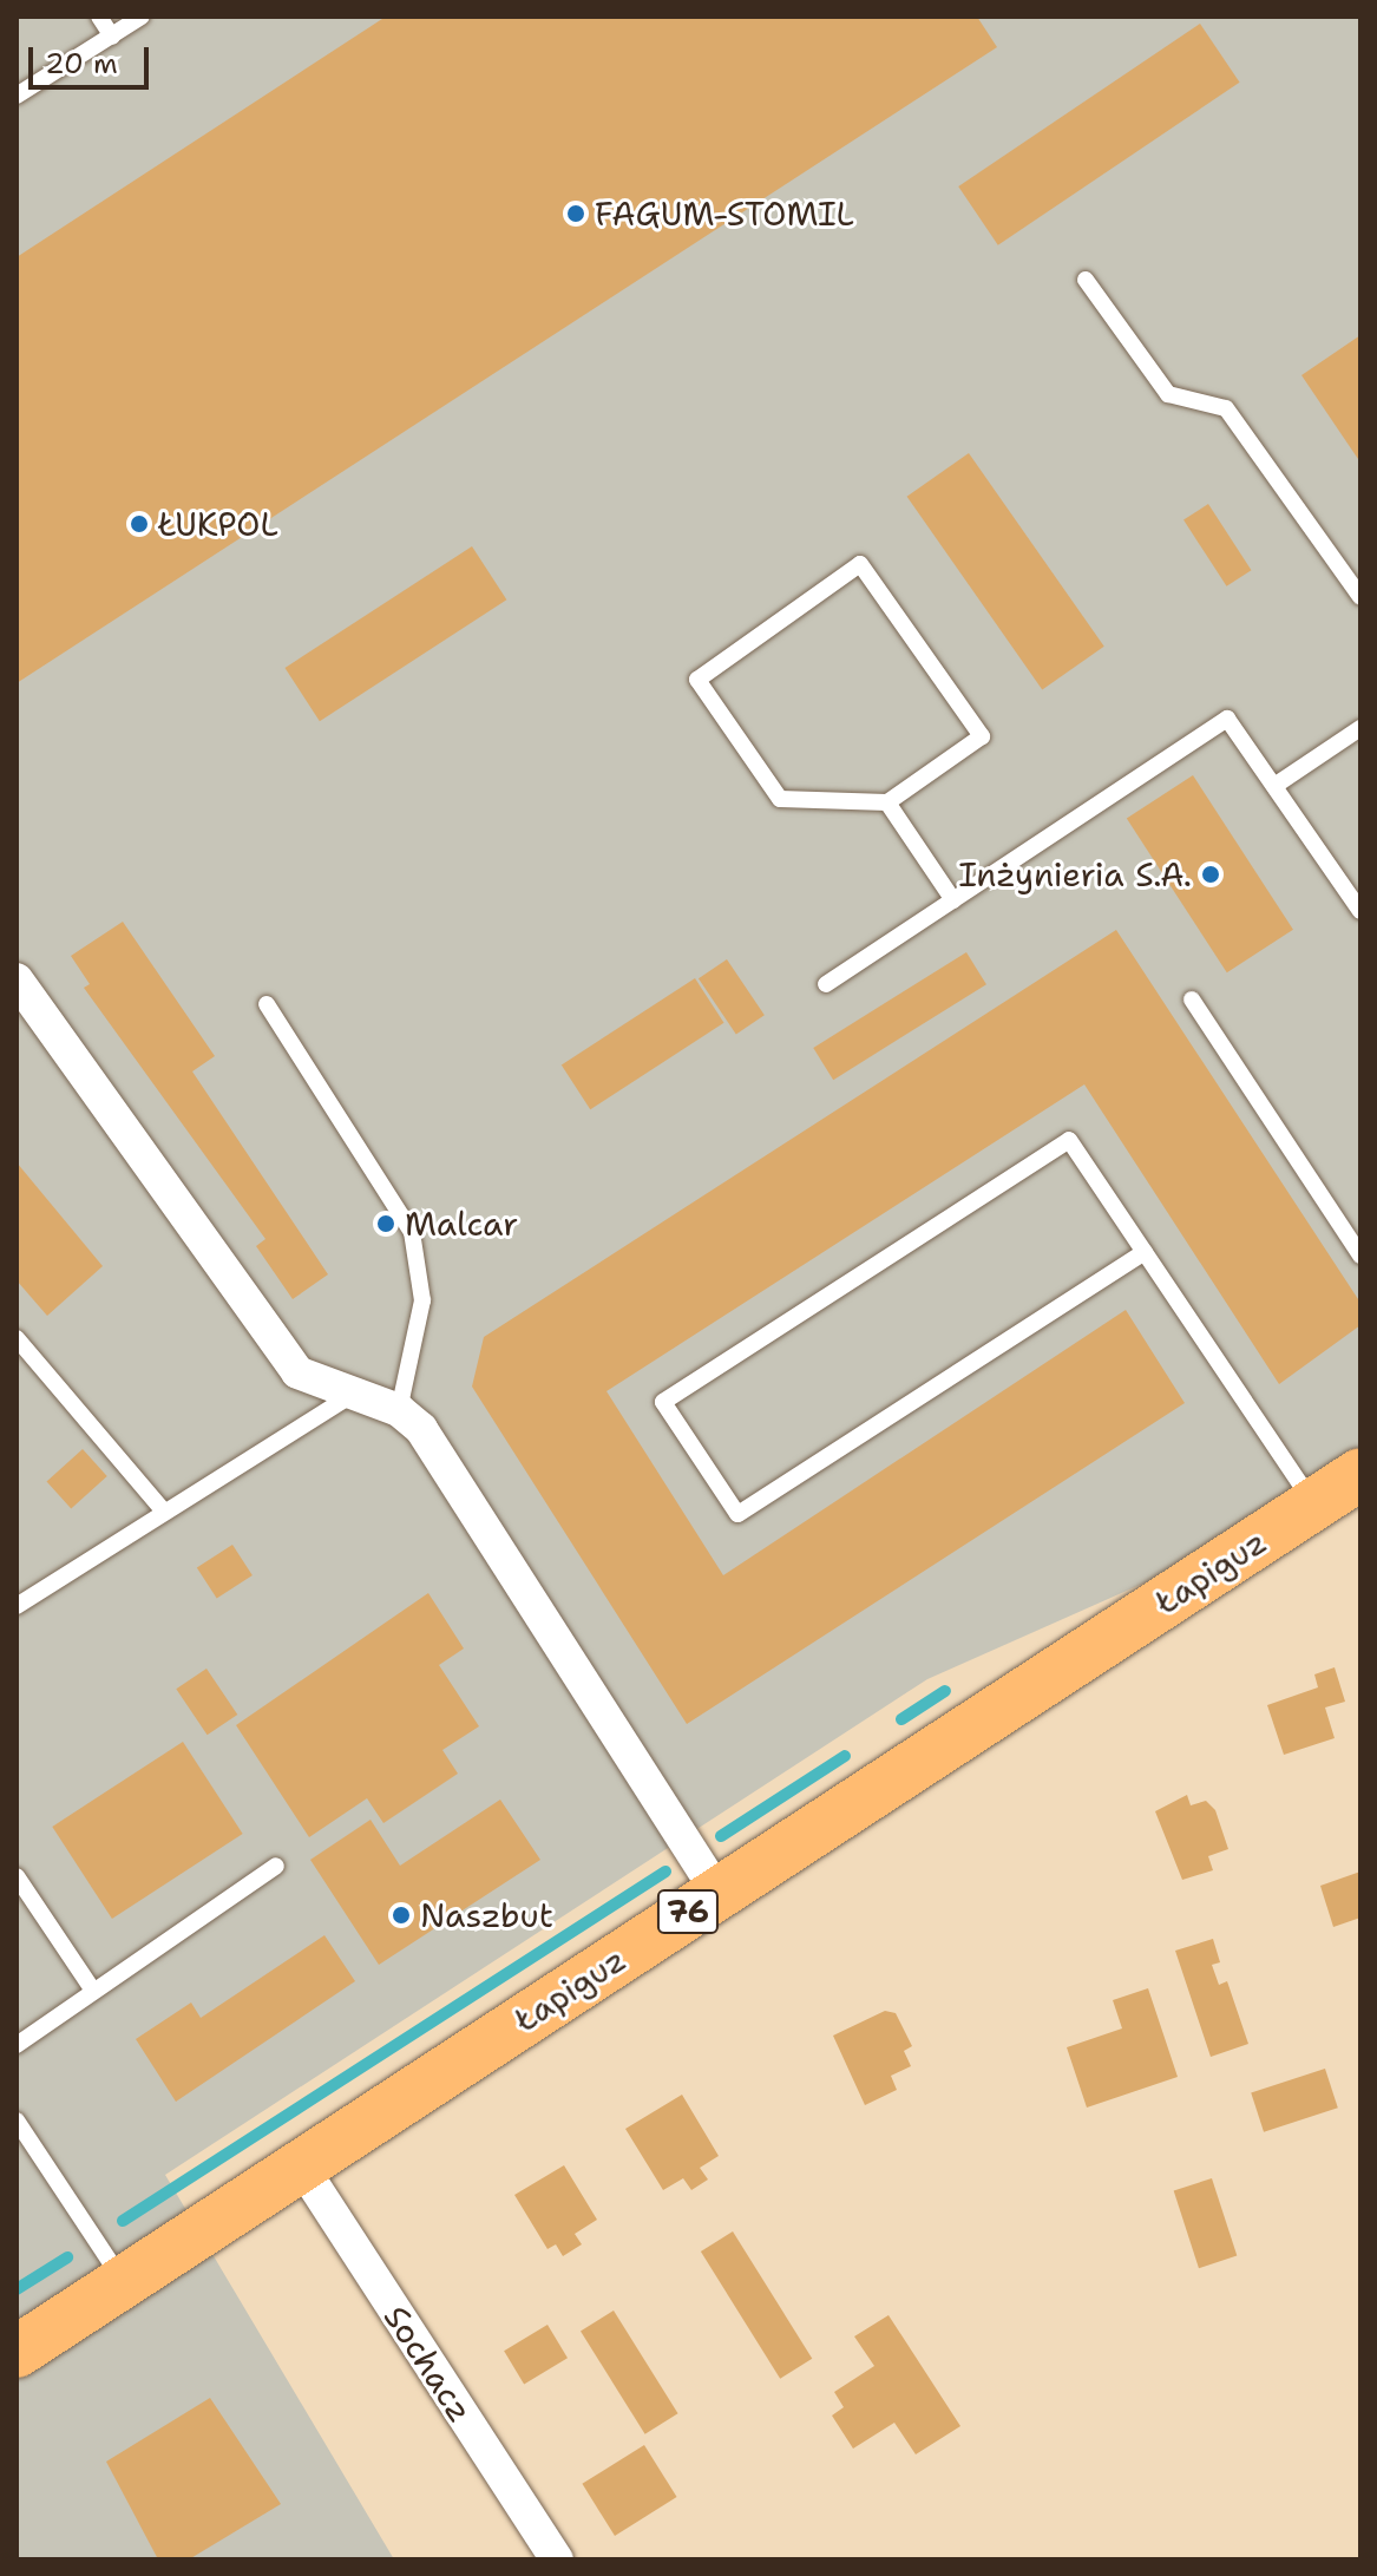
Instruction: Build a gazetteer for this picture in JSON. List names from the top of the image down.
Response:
{
  "streets": {
    "main road": ["Łapiguz", "76"],
    "street": ["Sochacz"]
  },
  "crossings": [
    ["Łapiguz", "Sochacz"]
  ],
  "places": [
    "FAGUM-STOMIL",
    "ŁUKPOL",
    "Inżynieria S.A.",
    "Malcar",
    "Naszbut"
  ],
  "scale_bar": "20 m"
}
